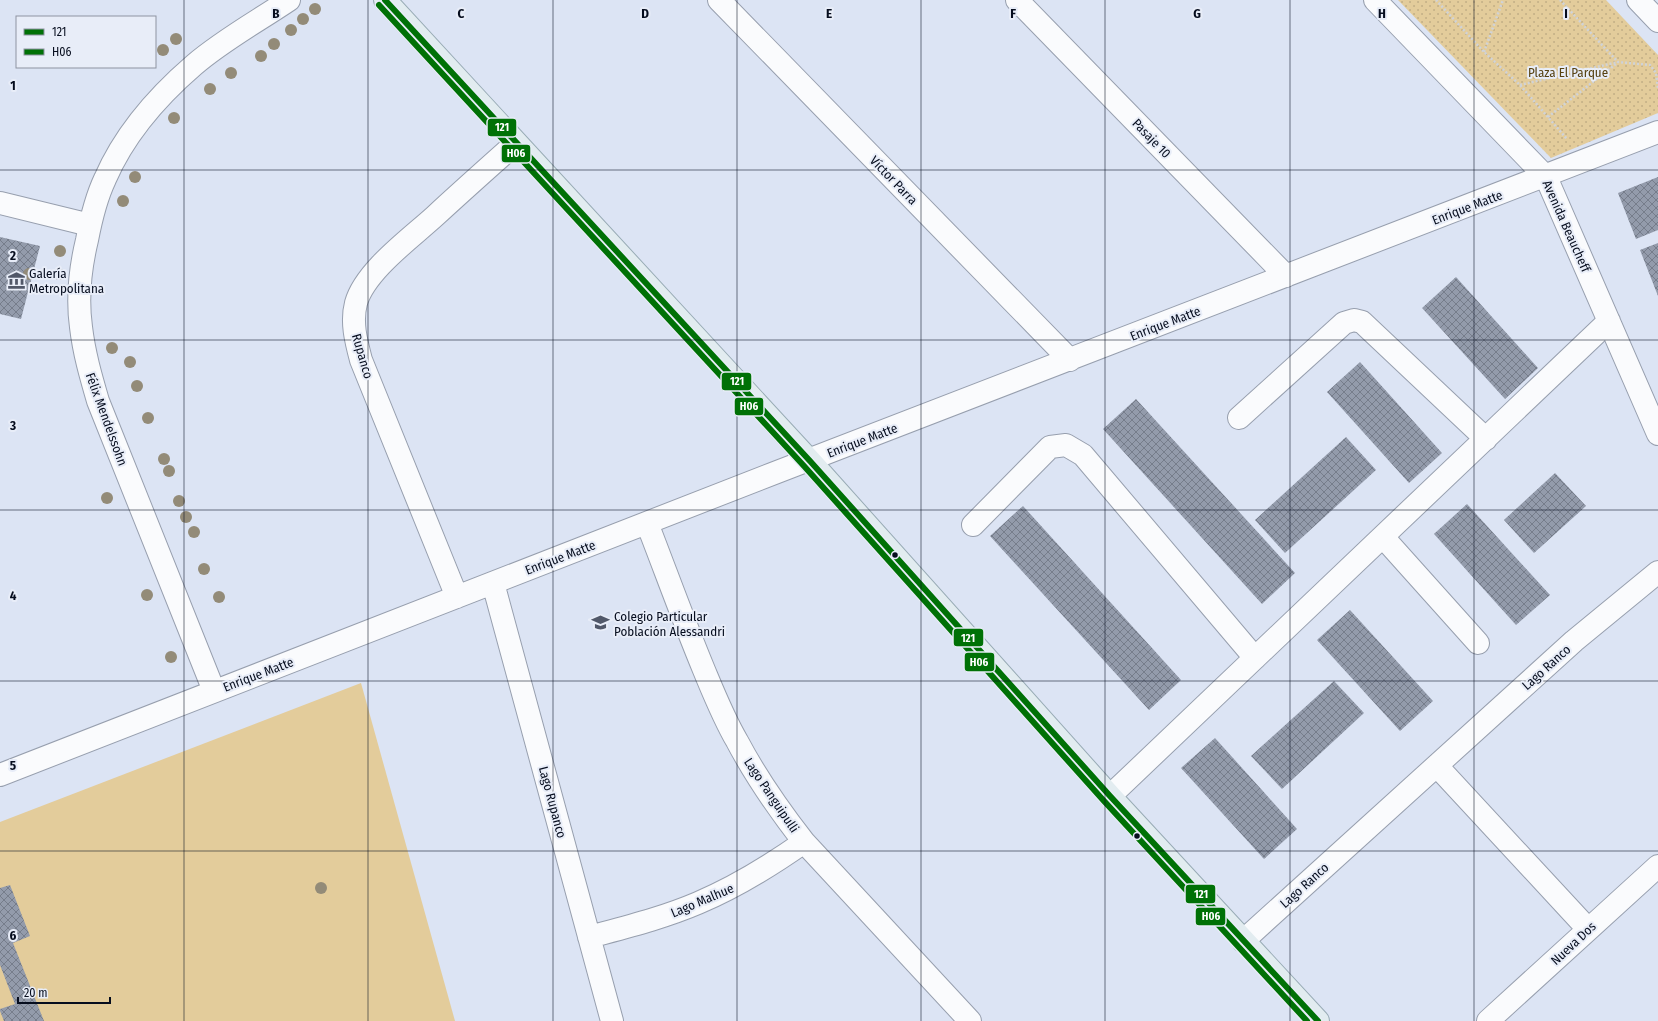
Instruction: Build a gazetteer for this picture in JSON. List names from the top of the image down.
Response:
{
  "streets": {
    "street": [
      "Pasaje 10",
      "Víctor Parra",
      "Enrique Matte",
      "Avenida Beaucheff",
      "Rupanco",
      "Félix Mendelssohn",
      "Lago Ranco",
      "Lago Panguipulli",
      "Lago Rupanco",
      "Lago Malhue",
      "Nueva Dos"
    ]
  },
  "crossings": [
    ["Pasaje 10", "Enrique Matte"],
    ["Víctor Parra", "Enrique Matte"],
    ["Enrique Matte", "Avenida Beaucheff"],
    ["Enrique Matte", "Rupanco"],
    ["Enrique Matte", "Félix Mendelssohn"],
    ["Enrique Matte", "Lago Panguipulli"],
    ["Enrique Matte", "Lago Rupanco"],
    ["Lago Panguipulli", "Lago Malhue"],
    ["Lago Rupanco", "Lago Malhue"]
  ],
  "parks": ["Plaza El Parque"],
  "places": {
    "museum": ["Galería Metropolitana"],
    "school or university": ["Colegio Particular Población Alessandri"]
  },
  "lines": ["transit line 121", "transit line H06"],
  "legend": ["121", "H06"],
  "scale_bar": "20 m",
  "grid": {
    "columns": [
      "B",
      "C",
      "D",
      "E",
      "F",
      "G",
      "H",
      "I"
    ],
    "rows": [
      "1",
      "2",
      "3",
      "4",
      "5",
      "6"
    ]
  }
}
